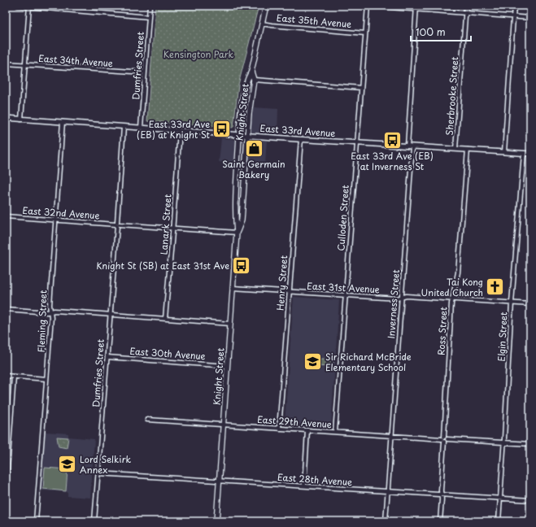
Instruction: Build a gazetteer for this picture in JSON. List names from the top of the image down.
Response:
{
  "streets": {
    "main road": ["Knight Street"],
    "street": [
      "East 35th Avenue",
      "East 34th Avenue",
      "Dumfries Street",
      "Sherbrooke Street",
      "East 33rd Avenue",
      "East 32nd Avenue",
      "Culloden Street",
      "Lanark Street",
      "Henry Street",
      "East 31st Avenue",
      "Inverness Street",
      "Fleming Street",
      "Ross Street",
      "Elgin Street",
      "East 30th Avenue",
      "East 29th Avenue",
      "East 28th Avenue"
    ]
  },
  "crossings": [
    ["East 35th Avenue", "Knight Street"],
    ["East 35th Avenue", "Culloden Street"],
    ["East 34th Avenue", "Dumfries Street"],
    ["Dumfries Street", "East 33rd Avenue"],
    ["Dumfries Street", "East 32nd Avenue"],
    ["Dumfries Street", "East 30th Avenue"],
    ["Dumfries Street", "East 28th Avenue"],
    ["Sherbrooke Street", "East 33rd Avenue"],
    ["Knight Street", "East 33rd Avenue"],
    ["Knight Street", "East 32nd Avenue"],
    ["Knight Street", "East 31st Avenue"],
    ["Knight Street", "East 30th Avenue"],
    ["Knight Street", "East 29th Avenue"],
    ["Knight Street", "East 28th Avenue"],
    ["East 33rd Avenue", "Culloden Street"],
    ["East 33rd Avenue", "Lanark Street"],
    ["East 33rd Avenue", "Henry Street"],
    ["East 33rd Avenue", "Inverness Street"],
    ["East 33rd Avenue", "Fleming Street"],
    ["East 33rd Avenue", "Ross Street"],
    ["East 33rd Avenue", "Elgin Street"],
    ["East 32nd Avenue", "Lanark Street"],
    ["East 32nd Avenue", "Fleming Street"],
    ["Culloden Street", "East 31st Avenue"],
    ["Culloden Street", "East 29th Avenue"],
    ["Henry Street", "East 31st Avenue"],
    ["Henry Street", "East 29th Avenue"],
    ["East 31st Avenue", "Inverness Street"],
    ["East 31st Avenue", "Ross Street"],
    ["East 31st Avenue", "Elgin Street"],
    ["Inverness Street", "East 29th Avenue"],
    ["Inverness Street", "East 28th Avenue"],
    ["Ross Street", "East 29th Avenue"],
    ["Ross Street", "East 28th Avenue"],
    ["Elgin Street", "East 29th Avenue"],
    ["Elgin Street", "East 28th Avenue"]
  ],
  "parks": ["Kensington Park"],
  "places": {
    "bus stop": ["East 33rd Ave (EB) at Knight St", "East 33rd Ave (EB) at Inverness St", "Knight St (SB) at East 31st Ave"],
    "shop": ["Saint Germain Bakery"],
    "church": ["Tai Kong United Church"],
    "school or university": ["Sir Richard McBride Elementary School", "Lord Selkirk Annex"]
  },
  "scale_bar": "100 m"
}
